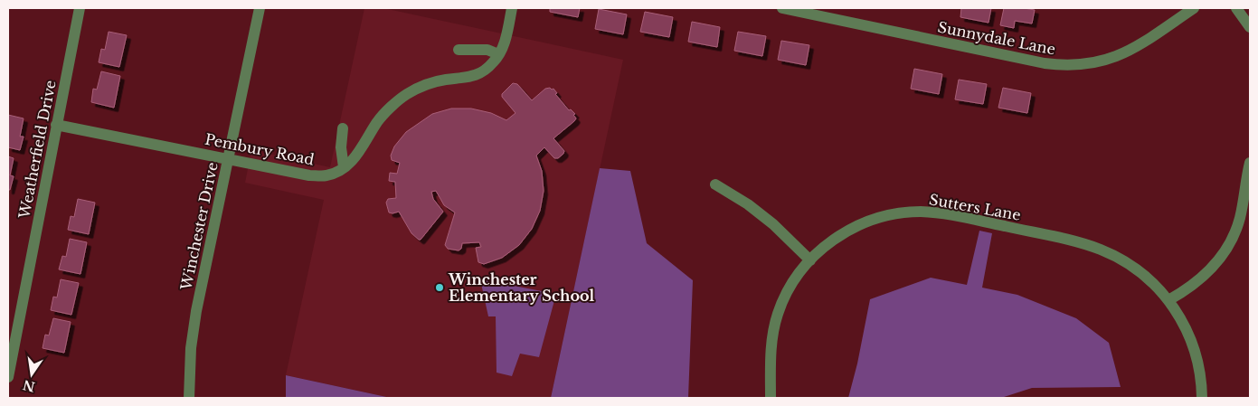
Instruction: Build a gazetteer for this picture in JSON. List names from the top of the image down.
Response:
{
  "streets": {
    "street": [
      "Sunnydale Lane",
      "Weatherfield Drive",
      "Pembury Road",
      "Sutters Lane",
      "Winchester Drive"
    ]
  },
  "crossings": [
    ["Weatherfield Drive", "Pembury Road"],
    ["Pembury Road", "Winchester Drive"]
  ],
  "places": ["Winchester Elementary School"],
  "north": "bottom"
}
